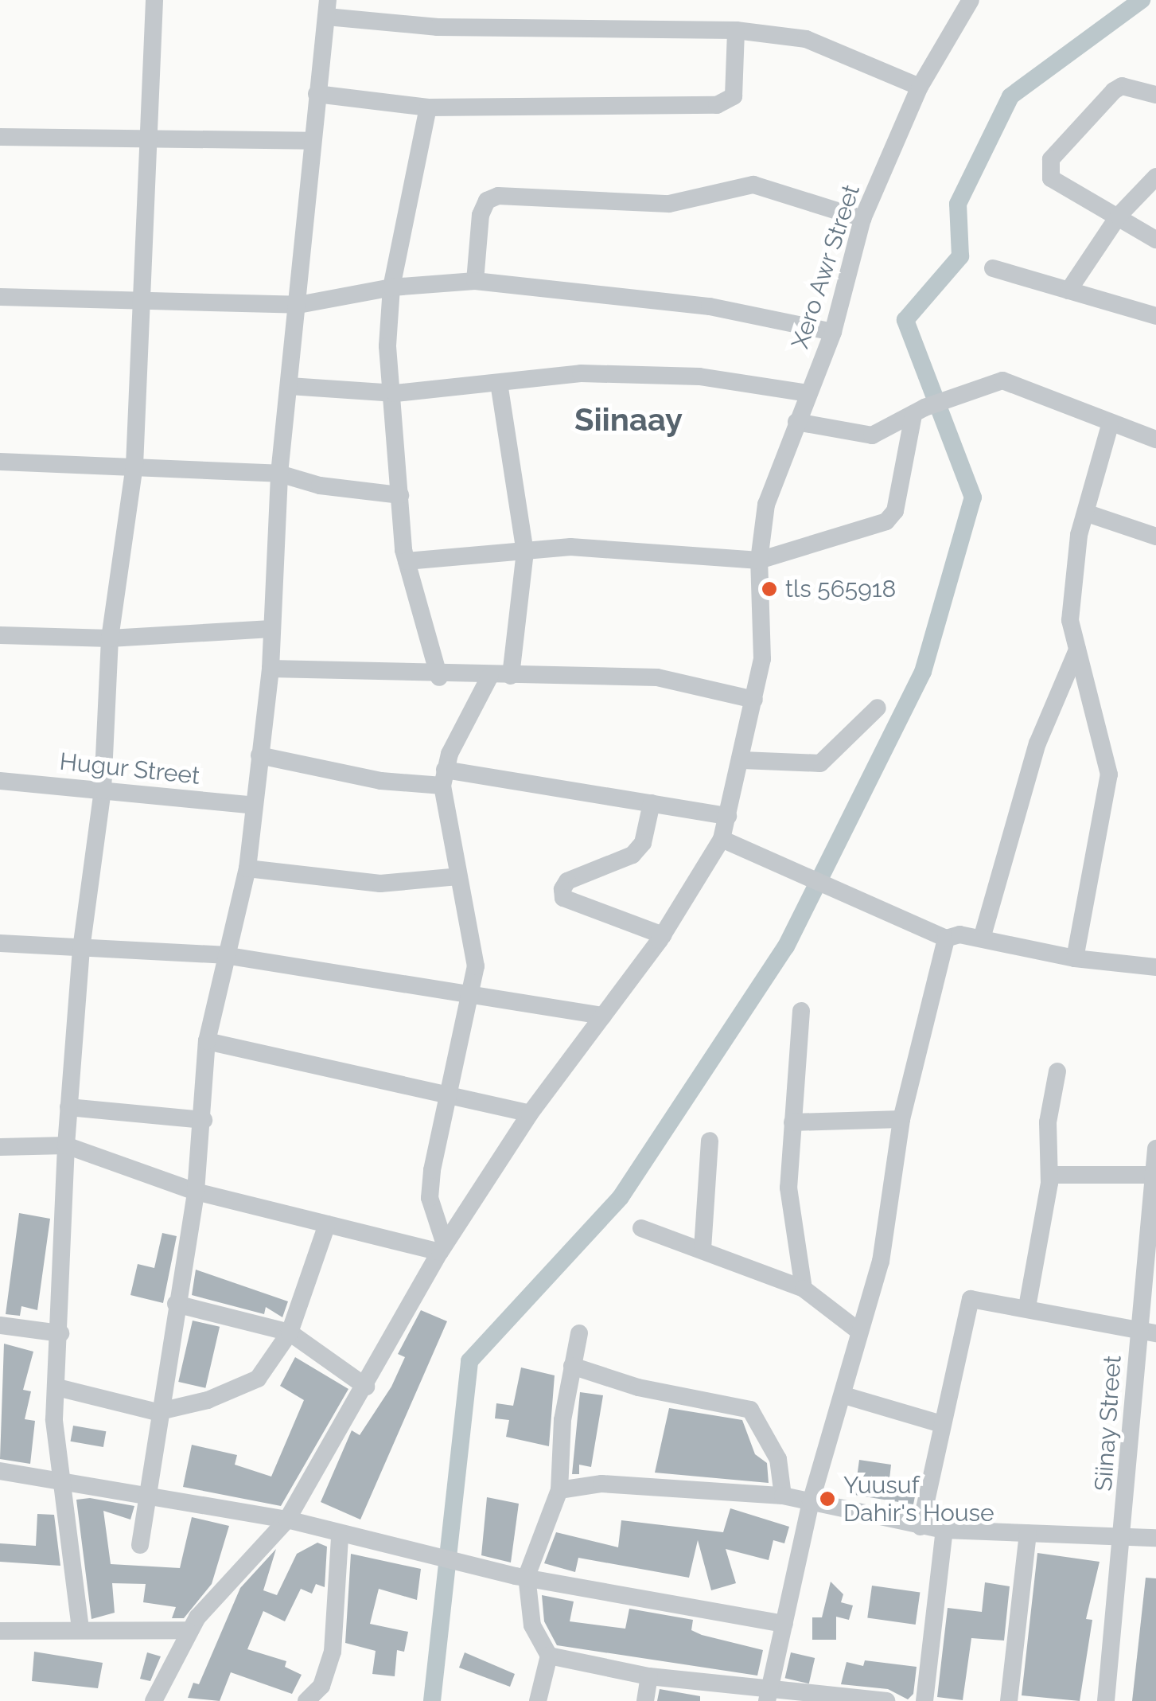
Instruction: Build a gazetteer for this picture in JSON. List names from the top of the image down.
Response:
{
  "streets": {
    "street": ["Xero Awr Street", "Hugur Street", "Siinay Street"]
  },
  "districts": ["Siinaay"],
  "places": ["tls 565918", "Yuusuf Dahir's House"]
}
